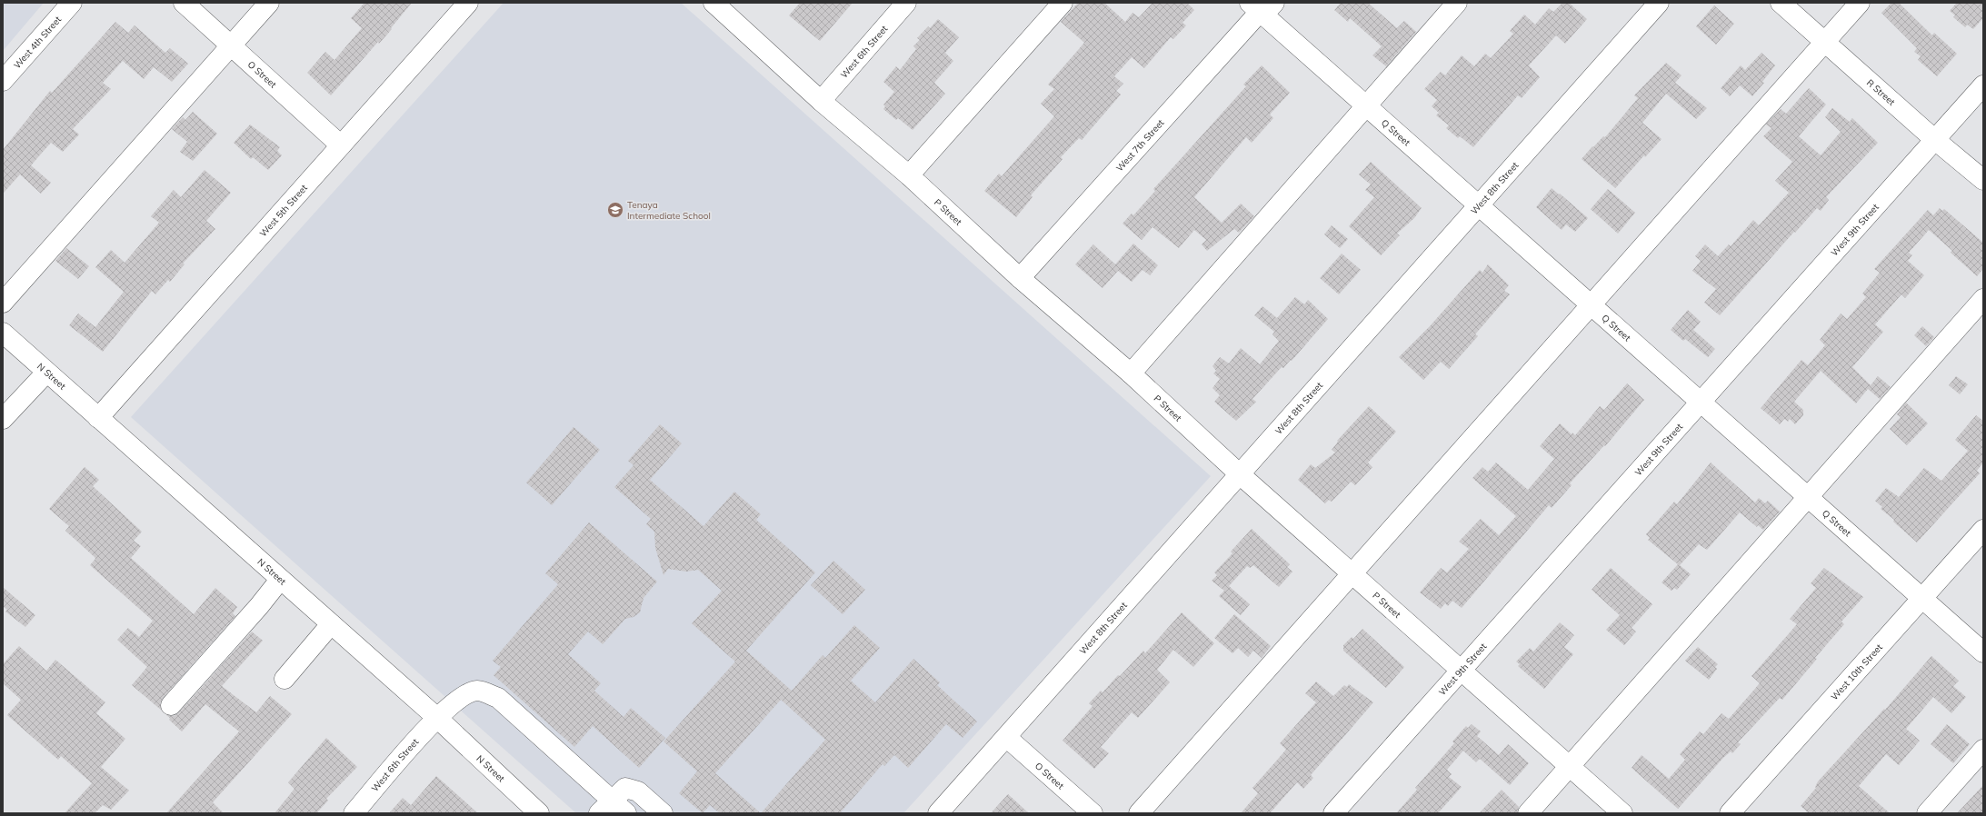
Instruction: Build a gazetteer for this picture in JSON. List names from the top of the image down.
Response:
{
  "streets": {
    "street": [
      "West 4th Street",
      "West 6th Street",
      "O Street",
      "R Street",
      "Q Street",
      "West 7th Street",
      "West 8th Street",
      "West 5th Street",
      "P Street",
      "West 9th Street",
      "N Street",
      "West 10th Street"
    ]
  },
  "crossings": [
    ["West 6th Street", "P Street"],
    ["West 6th Street", "N Street"],
    ["O Street", "West 8th Street"],
    ["O Street", "West 5th Street"],
    ["R Street", "West 9th Street"],
    ["Q Street", "West 7th Street"],
    ["Q Street", "West 8th Street"],
    ["Q Street", "West 9th Street"],
    ["Q Street", "West 10th Street"],
    ["West 7th Street", "P Street"],
    ["West 8th Street", "P Street"],
    ["West 5th Street", "N Street"],
    ["P Street", "West 9th Street"]
  ],
  "places": {
    "school or university": ["Tenaya Intermediate School"]
  }
}
